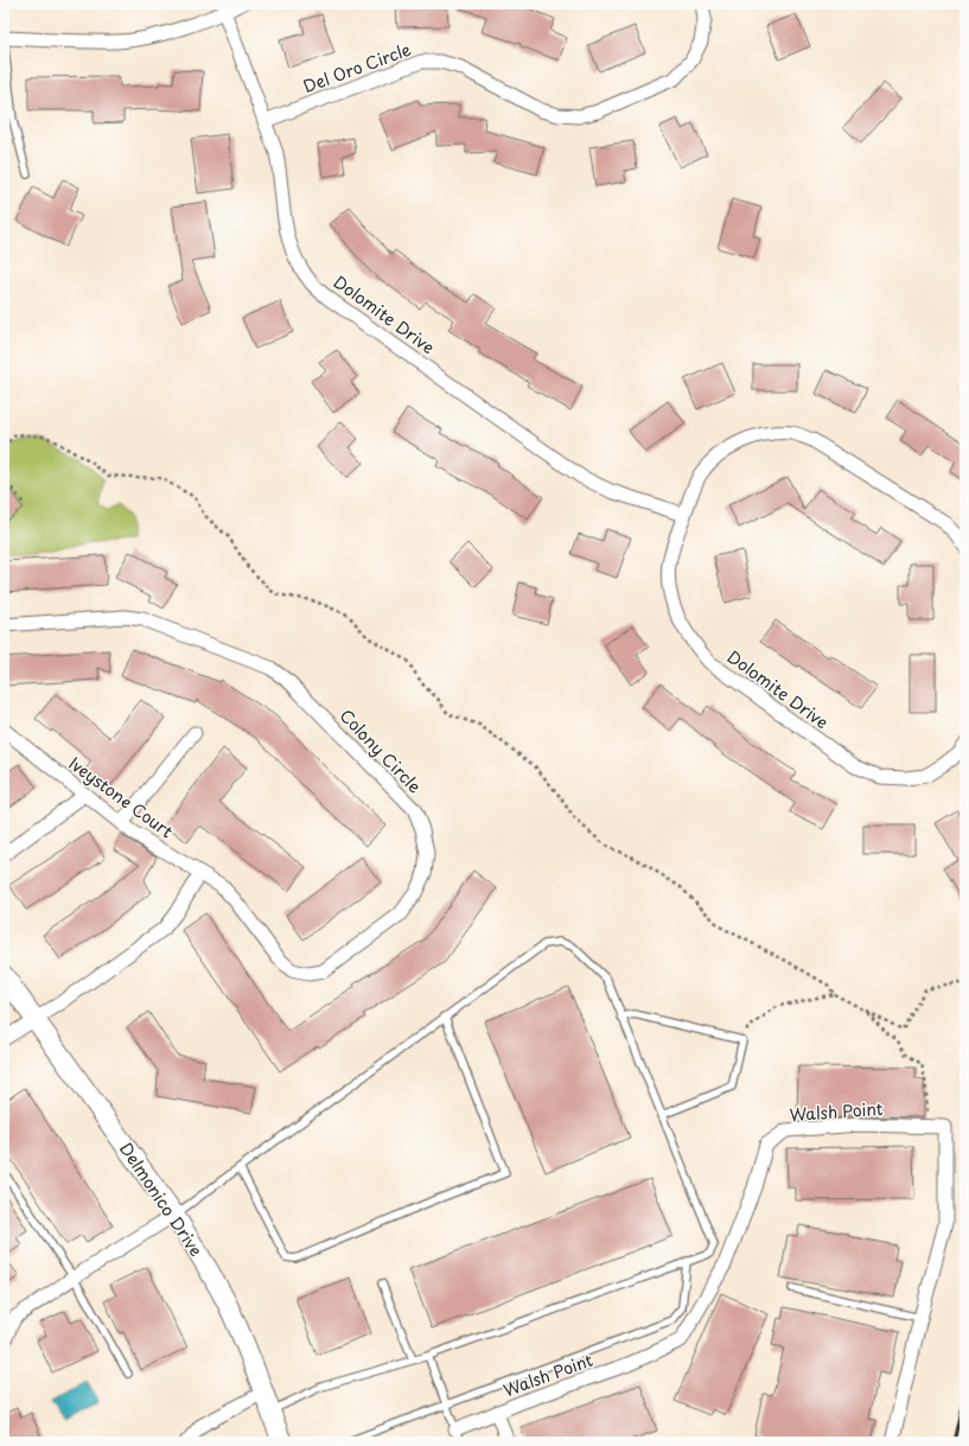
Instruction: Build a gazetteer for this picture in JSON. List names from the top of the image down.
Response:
{
  "streets": {
    "street": [
      "Del Oro Circle",
      "Dolomite Drive",
      "Colony Circle",
      "Iveystone Court",
      "Walsh Point",
      "Delmonico Drive"
    ]
  },
  "crossings": [
    ["Del Oro Circle", "Dolomite Drive"],
    ["Colony Circle", "Iveystone Court"]
  ]
}
